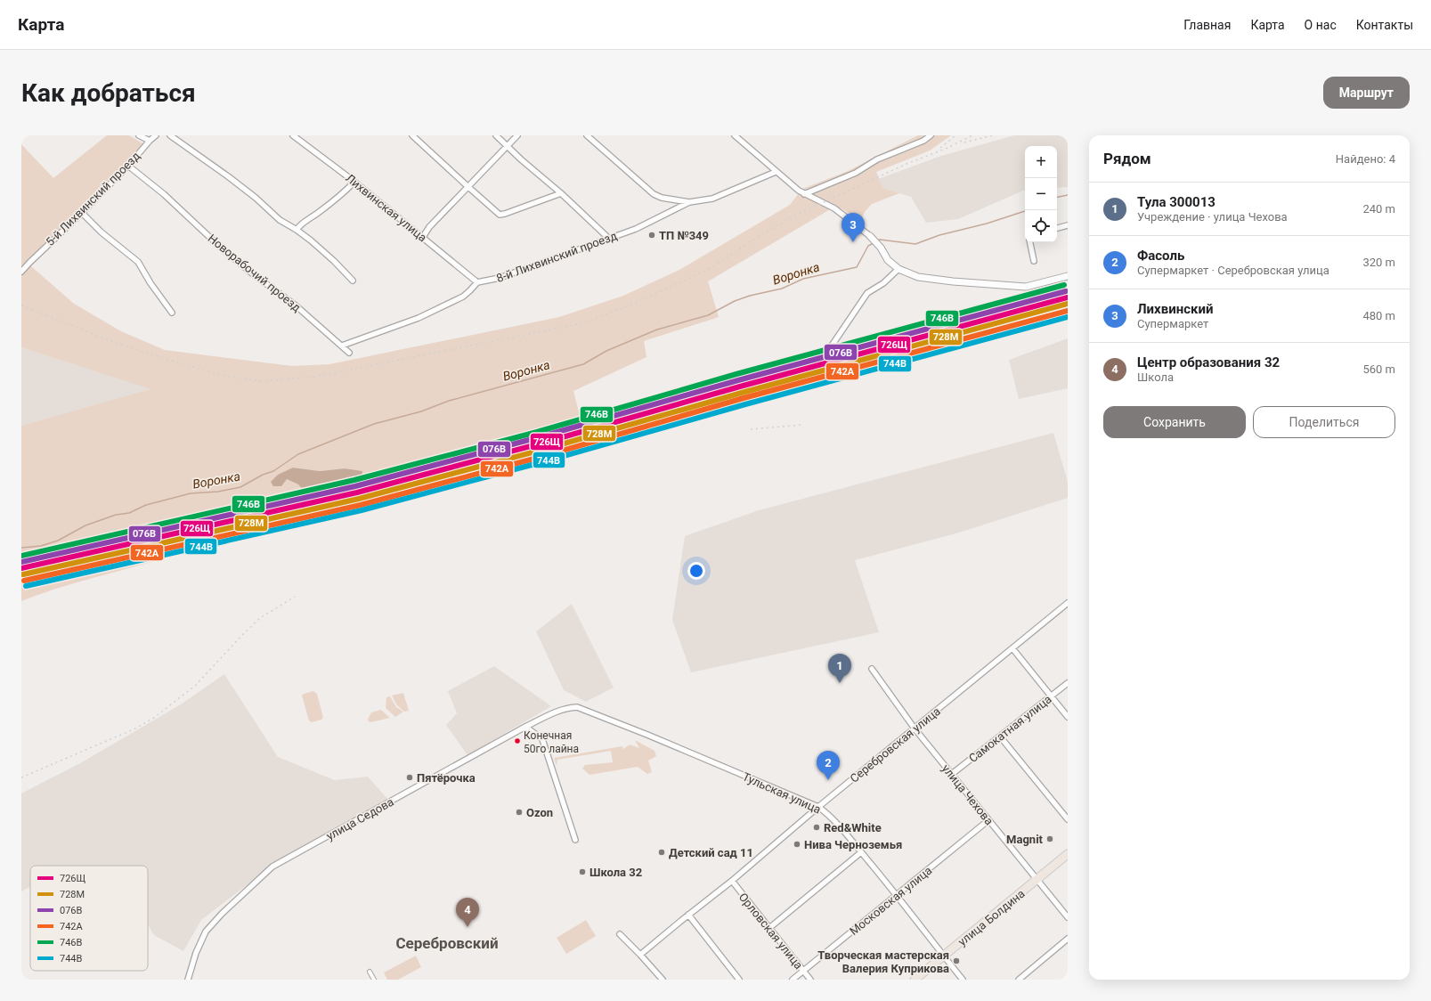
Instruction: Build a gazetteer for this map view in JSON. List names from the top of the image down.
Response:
{
  "streets": {
    "main road": ["улица Болдина"],
    "street": [
      "5-й Лихвинский проезд",
      "Лихвинская улица",
      "8-й Лихвинский проезд",
      "Новорабочий проезд",
      "Самокатная улица",
      "Серебровская улица",
      "Тульская улица",
      "улица Чехова",
      "улица Седова",
      "Московская улица",
      "Орловская улица"
    ]
  },
  "crossings": [
    ["5-й Лихвинский проезд", "Новорабочий проезд"],
    ["Лихвинская улица", "8-й Лихвинский проезд"],
    ["Самокатная улица", "улица Чехова"],
    ["Серебровская улица", "Тульская улица"],
    ["Серебровская улица", "улица Чехова"],
    ["Серебровская улица", "Орловская улица"],
    ["Тульская улица", "улица Седова"],
    ["Тульская улица", "Московская улица"],
    ["Тульская улица", "улица Болдина"],
    ["улица Чехова", "Московская улица"],
    ["улица Чехова", "улица Болдина"],
    ["Московская улица", "Орловская улица"]
  ],
  "districts": ["Серебровский"],
  "water": ["Воронка"],
  "places": [
    "ТП №349",
    "Конечная 50го лайна",
    "Пятёрочка",
    "Ozon",
    "Red&White",
    "Magnit",
    "Нива Черноземья",
    "Детский сад 11",
    "Школа 32",
    "Творческая мастерская Валерия Куприкова"
  ],
  "lines": [
    "transit line 746В",
    "transit line 076В",
    "transit line 726Щ",
    "transit line 728М",
    "transit line 742А",
    "transit line 744В"
  ],
  "legend": [
    "726Щ",
    "728М",
    "076В",
    "742А",
    "746В",
    "744В"
  ],
  "page": {
    "header": "Карта",
    "nav": [
      "Главная",
      "Карта",
      "О нас",
      "Контакты"
    ],
    "buttons": [
      "Маршрут",
      ["Сохранить", "Поделиться"]
    ],
    "title": "Как добраться",
    "heading": ["Рядом", "Найдено: 4"],
    "map_buttons": ["+", "−"],
    "list": [
      {
        "mark": "1",
        "name": "Тула 300013",
        "note": "Учреждение · улица Чехова",
        "value": "240 m"
      },
      {
        "mark": "2",
        "name": "Фасоль",
        "note": "Супермаркет · Серебровская улица",
        "value": "320 m"
      },
      {
        "mark": "3",
        "name": "Лихвинский",
        "note": "Супермаркет",
        "value": "480 m"
      },
      {
        "mark": "4",
        "name": "Центр образования 32",
        "note": "Школа",
        "value": "560 m"
      }
    ],
    "pins": [
      "3",
      "1",
      "2",
      "4"
    ]
  }
}
